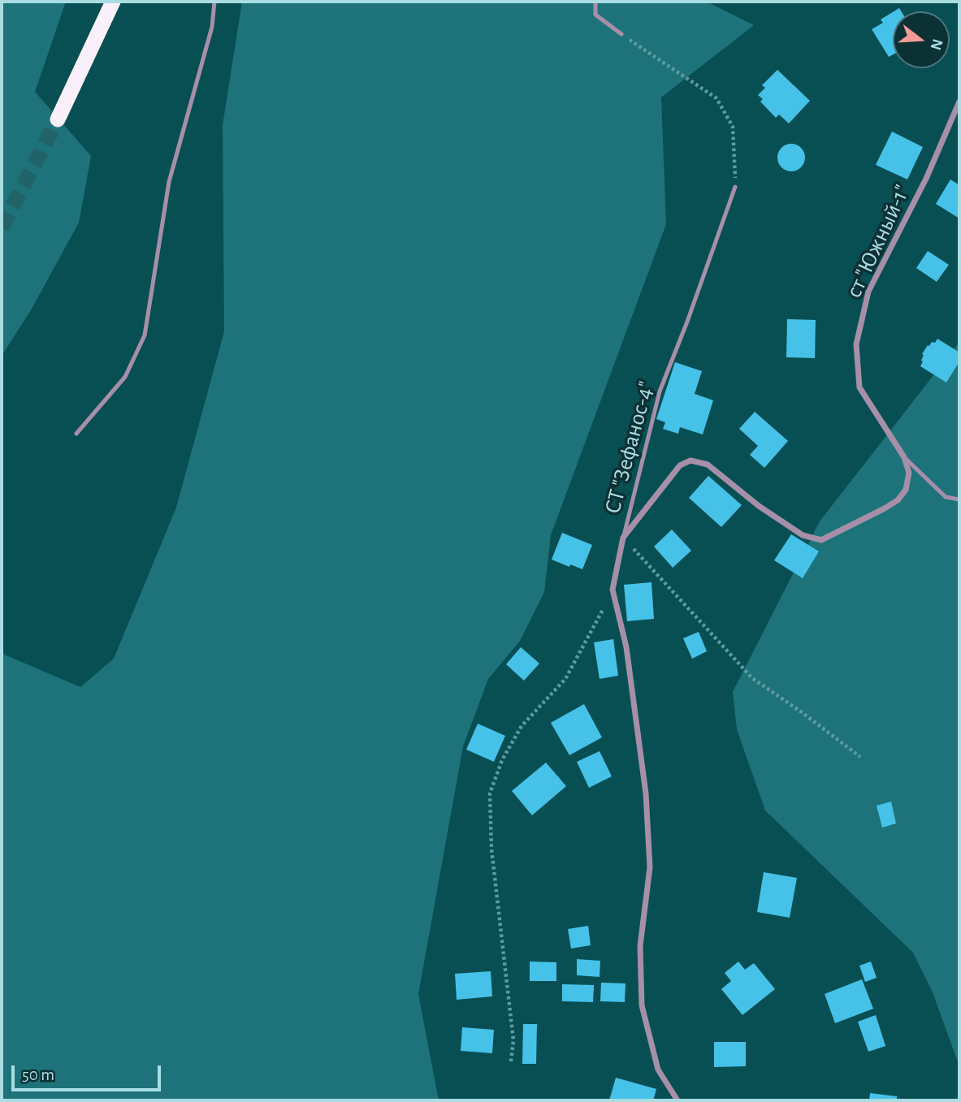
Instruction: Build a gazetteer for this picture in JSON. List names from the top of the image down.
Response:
{
  "streets": {
    "street": ["ст \"Южный-1\"", "СТ \"Зефанос-4\""]
  },
  "crossings": [
    ["ст \"Южный-1\"", "СТ \"Зефанос-4\""]
  ],
  "scale_bar": "50 m",
  "north": "right"
}
